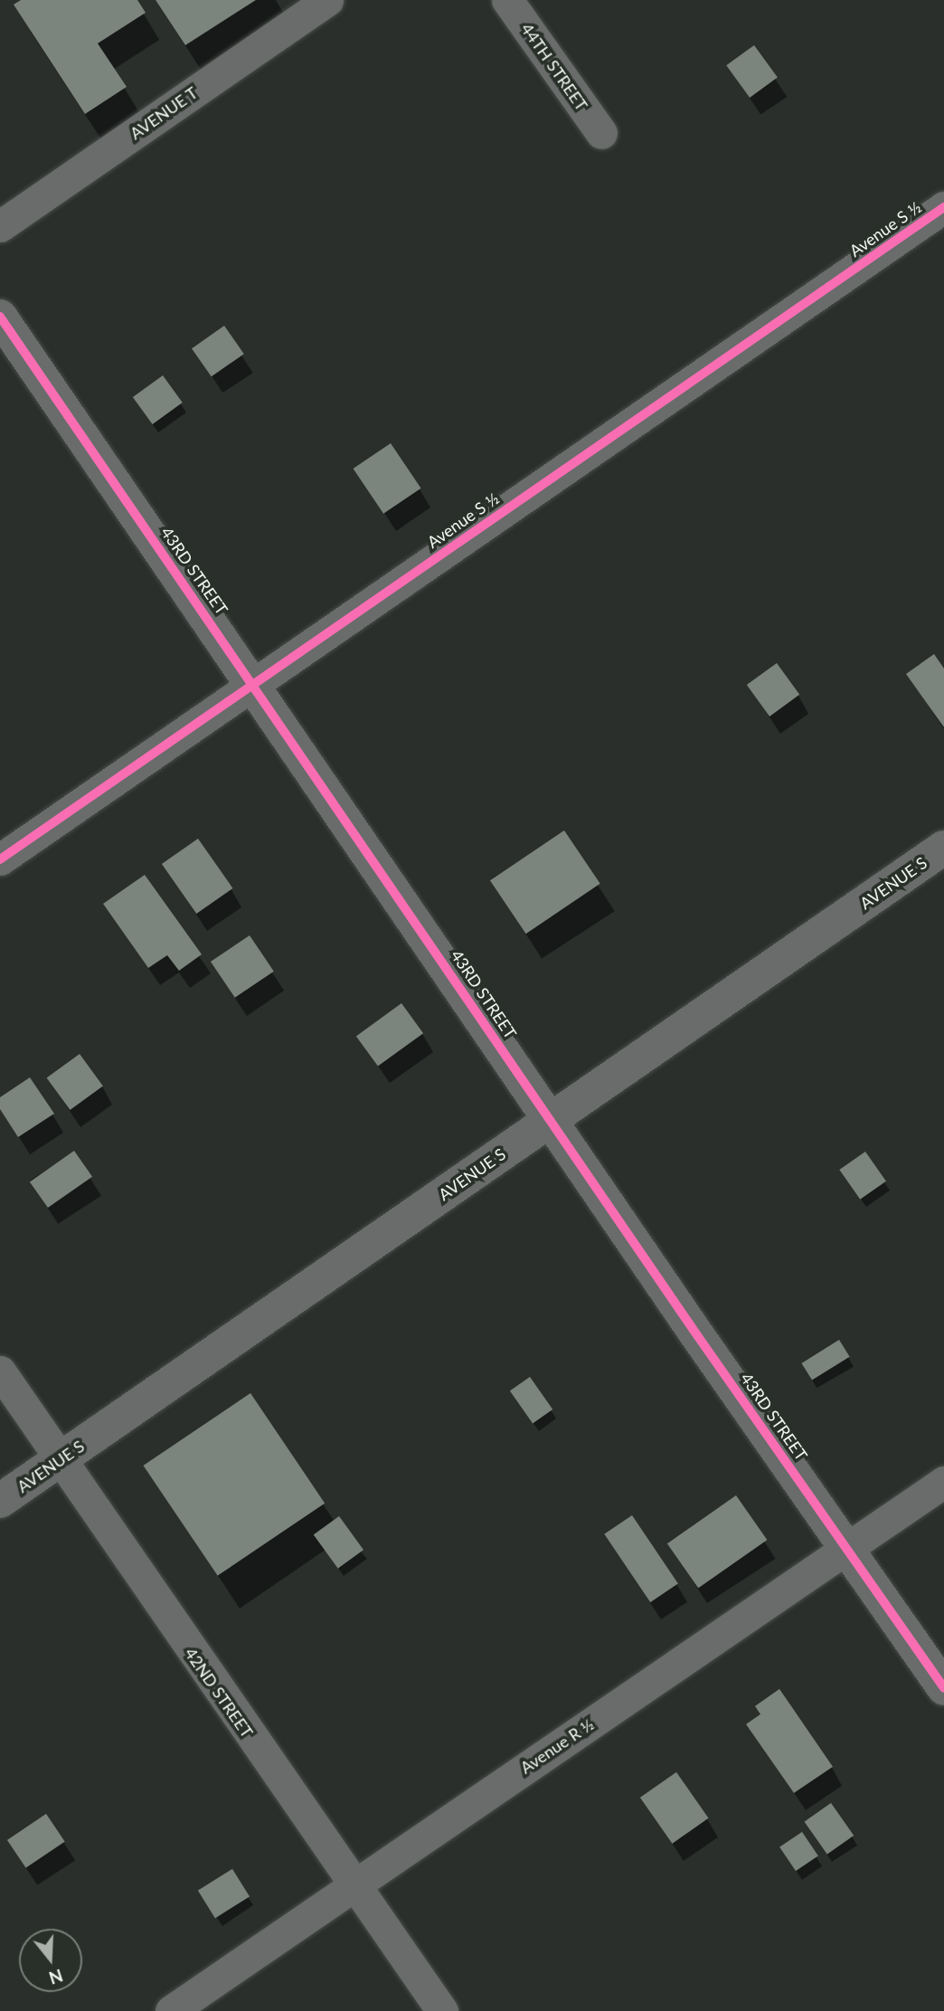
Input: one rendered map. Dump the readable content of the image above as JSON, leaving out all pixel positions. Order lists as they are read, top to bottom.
{
  "streets": {
    "street": [
      "44TH STREET",
      "AVENUE T",
      "Avenue S ½",
      "43RD STREET",
      "AVENUE S",
      "42ND STREET",
      "Avenue R ½"
    ]
  },
  "crossings": [
    ["Avenue S ½", "43RD STREET"],
    ["43RD STREET", "AVENUE S"],
    ["43RD STREET", "Avenue R ½"],
    ["AVENUE S", "42ND STREET"],
    ["42ND STREET", "Avenue R ½"]
  ],
  "north": "bottom"
}
